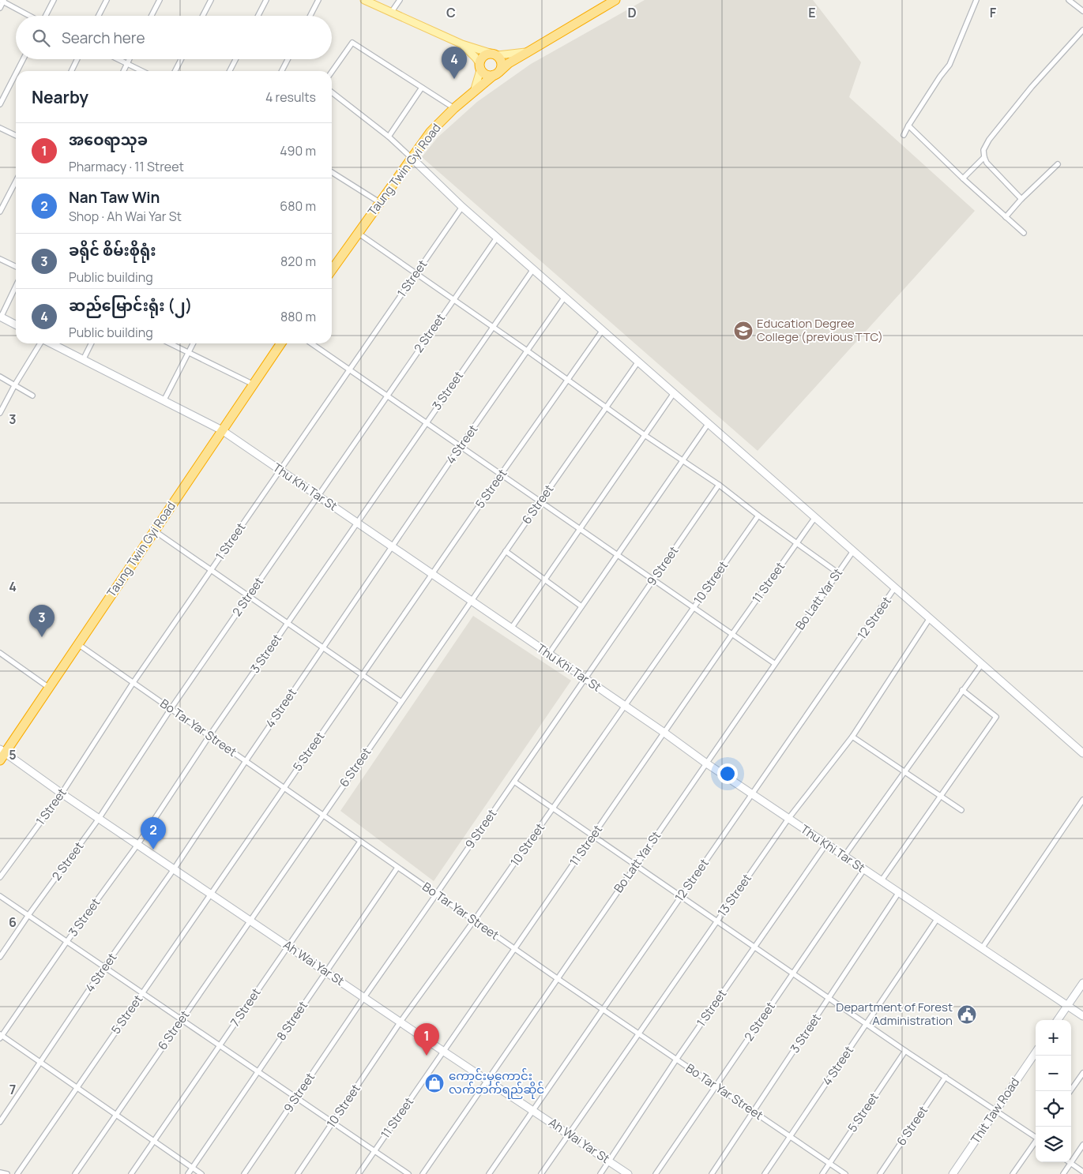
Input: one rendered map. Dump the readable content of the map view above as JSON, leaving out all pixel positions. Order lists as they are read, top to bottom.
{
  "streets": {
    "highway": ["Taung Twin Gyi Road"],
    "street": [
      "1 Street",
      "2 Street",
      "3 Street",
      "4 Street",
      "Thu Khi Tar St",
      "5 Street",
      "6 Street",
      "9 Street",
      "10 Street",
      "11 Street",
      "Bo Latt Yar St",
      "12 Street",
      "Bo Tar Yar Street",
      "13 Street",
      "Ah Wai Yar St",
      "7 Street",
      "8 Street",
      "Thit Taw Road"
    ]
  },
  "crossings": [
    ["Taung Twin Gyi Road", "Thu Khi Tar St"],
    ["Taung Twin Gyi Road", "Bo Tar Yar Street"],
    ["Taung Twin Gyi Road", "Ah Wai Yar St"],
    ["1 Street", "Thu Khi Tar St"],
    ["1 Street", "Bo Tar Yar Street"],
    ["1 Street", "Ah Wai Yar St"],
    ["2 Street", "Thu Khi Tar St"],
    ["2 Street", "Bo Tar Yar Street"],
    ["2 Street", "Ah Wai Yar St"],
    ["3 Street", "Thu Khi Tar St"],
    ["3 Street", "Bo Tar Yar Street"],
    ["3 Street", "Ah Wai Yar St"],
    ["4 Street", "Thu Khi Tar St"],
    ["4 Street", "Bo Tar Yar Street"],
    ["4 Street", "Ah Wai Yar St"],
    ["Thu Khi Tar St", "5 Street"],
    ["Thu Khi Tar St", "6 Street"],
    ["Thu Khi Tar St", "9 Street"],
    ["Thu Khi Tar St", "10 Street"],
    ["Thu Khi Tar St", "11 Street"],
    ["Thu Khi Tar St", "Bo Latt Yar St"],
    ["Thu Khi Tar St", "12 Street"],
    ["Thu Khi Tar St", "13 Street"],
    ["5 Street", "Bo Tar Yar Street"],
    ["5 Street", "Ah Wai Yar St"],
    ["6 Street", "Bo Tar Yar Street"],
    ["6 Street", "Ah Wai Yar St"],
    ["9 Street", "Bo Tar Yar Street"],
    ["9 Street", "Ah Wai Yar St"],
    ["10 Street", "Bo Tar Yar Street"],
    ["10 Street", "Ah Wai Yar St"],
    ["11 Street", "Bo Tar Yar Street"],
    ["11 Street", "Ah Wai Yar St"],
    ["Bo Latt Yar St", "Bo Tar Yar Street"],
    ["Bo Latt Yar St", "Ah Wai Yar St"],
    ["12 Street", "Bo Tar Yar Street"],
    ["12 Street", "Ah Wai Yar St"],
    ["Bo Tar Yar Street", "13 Street"],
    ["Bo Tar Yar Street", "7 Street"],
    ["Bo Tar Yar Street", "8 Street"],
    ["13 Street", "Ah Wai Yar St"],
    ["Ah Wai Yar St", "7 Street"],
    ["Ah Wai Yar St", "8 Street"]
  ],
  "places": {
    "school or university": ["Education Degree College (previous TTC)"],
    "public building": ["Department of Forest Administration"],
    "shop": ["ကောင်းမှကောင်း လက်ဘက်ရည်ဆိုင်"]
  },
  "page": {
    "search": "Search here",
    "pins": [
      "4",
      "3",
      "2",
      "1"
    ],
    "heading": ["Nearby", "4 results"],
    "list": [
      {
        "mark": "1",
        "name": "အဝေရာသုခ",
        "note": "Pharmacy · 11 Street",
        "value": "490 m"
      },
      {
        "mark": "2",
        "name": "Nan Taw Win",
        "note": "Shop · Ah Wai Yar St",
        "value": "680 m"
      },
      {
        "mark": "3",
        "name": "ခရိုင် စိမ်းစိုရုံး",
        "note": "Public building",
        "value": "820 m"
      },
      {
        "mark": "4",
        "name": "ဆည်မြောင်းရုံး (၂)",
        "note": "Public building",
        "value": "880 m"
      }
    ],
    "map_buttons": ["+", "−"]
  },
  "grid": {
    "columns": [
      "C",
      "D",
      "E",
      "F"
    ],
    "rows": [
      "3",
      "4",
      "5",
      "6",
      "7"
    ]
  }
}
